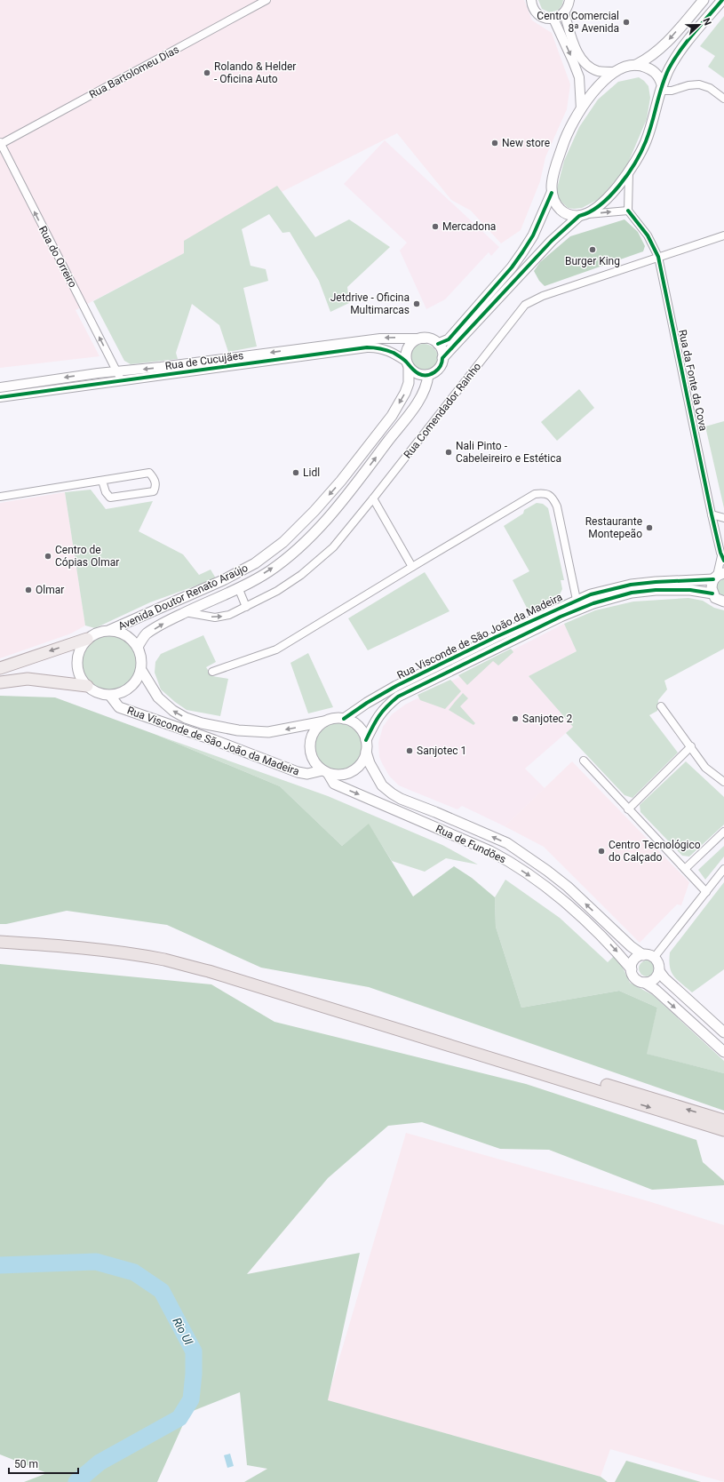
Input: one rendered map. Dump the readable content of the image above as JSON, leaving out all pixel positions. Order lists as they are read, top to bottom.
{
  "streets": {
    "main road": ["Avenida Doutor Renato Araújo", "Rua Visconde de São João da Madeira", "Rua de Fundões"],
    "street": [
      "Rua Bartolomeu Dias",
      "Rua do Orreiro",
      "Rua de Cucujães",
      "Rua da Fonte da Cova",
      "Rua Comendador Rainho"
    ]
  },
  "crossings": [
    ["Rua Bartolomeu Dias", "Rua do Orreiro"],
    ["Rua do Orreiro", "Rua de Cucujães"],
    ["Rua de Cucujães", "Avenida Doutor Renato Araújo"],
    ["Rua da Fonte da Cova", "Rua Comendador Rainho"],
    ["Rua da Fonte da Cova", "Rua Visconde de São João da Madeira"],
    ["Rua Comendador Rainho", "Avenida Doutor Renato Araújo"],
    ["Avenida Doutor Renato Araújo", "Rua Visconde de São João da Madeira"],
    ["Rua Visconde de São João da Madeira", "Rua de Fundões"]
  ],
  "one_way": ["Rua do Orreiro"],
  "water": ["Rio Ul"],
  "places": [
    "Centro Comercial 8ª Avenida",
    "Rolando & Helder - Oficina Auto",
    "New store",
    "Mercadona",
    "Burger King",
    "Jetdrive - Oficina Multimarcas",
    "Nali Pinto - Cabeleireiro e Estética",
    "Lidl",
    "Restaurante Montepeão",
    "Centro de Cópias Olmar",
    "Olmar",
    "Sanjotec 2",
    "Sanjotec 1",
    "Centro Tecnológico do Calçado"
  ],
  "scale_bar": "50 m",
  "north": "right"
}
